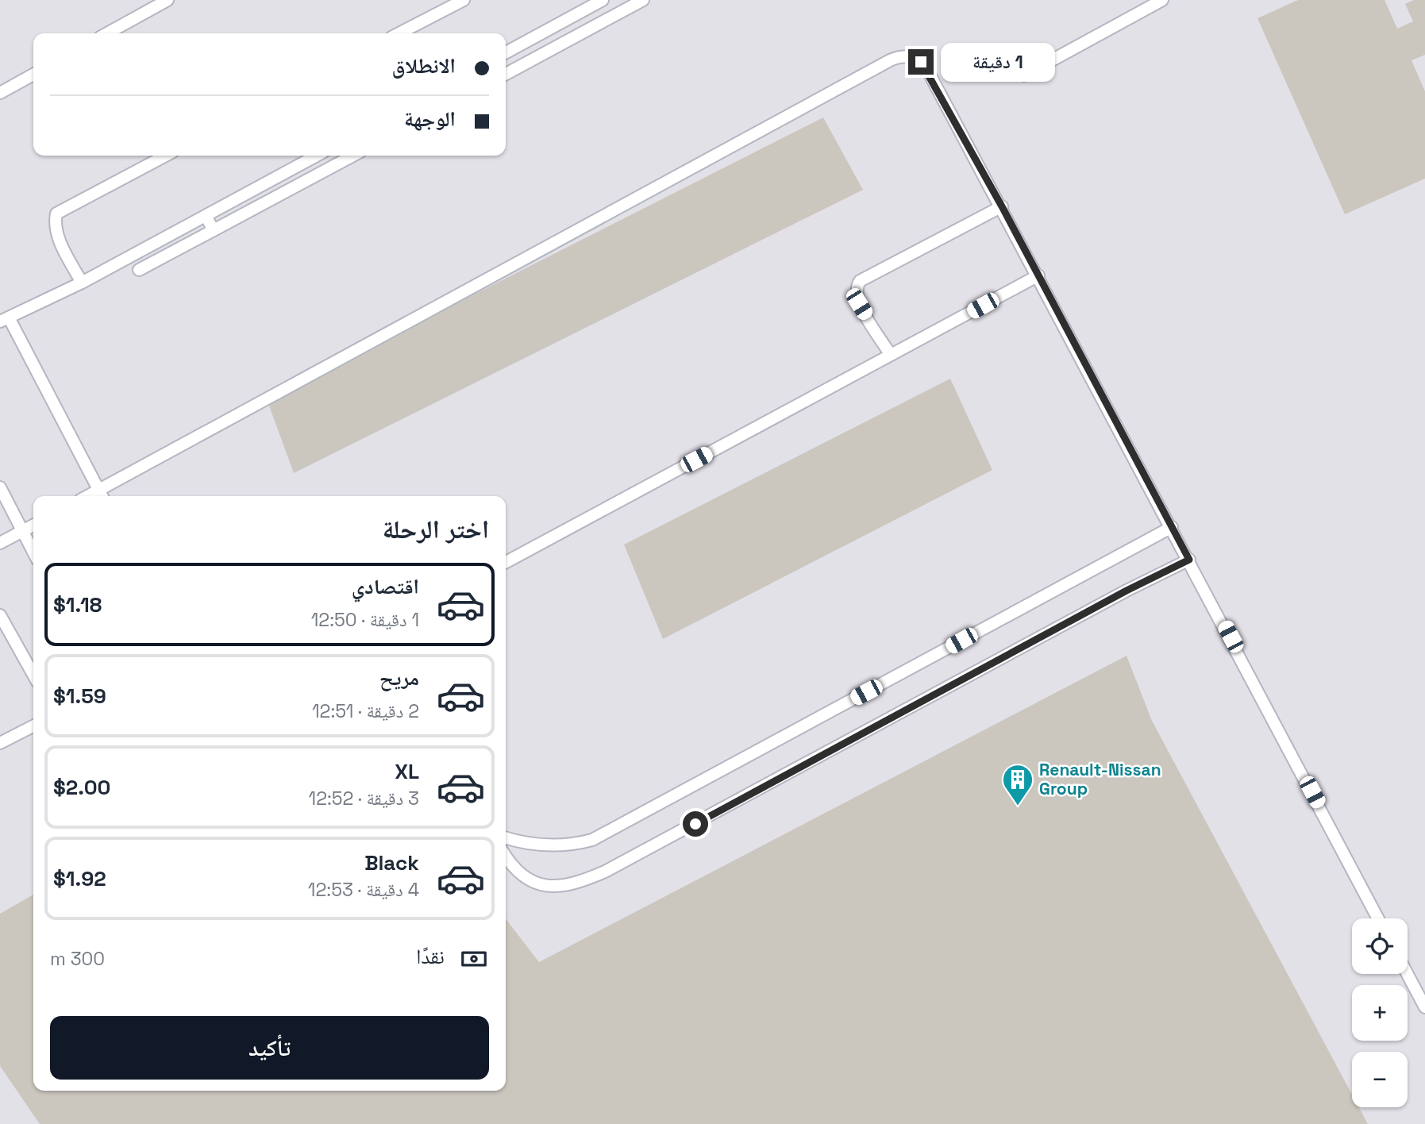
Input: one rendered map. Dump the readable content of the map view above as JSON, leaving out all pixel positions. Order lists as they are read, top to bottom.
{
  "places": {
    "building": ["Renault-Nissan Group"]
  },
  "page": {
    "banner": ["الانطلاق", "الوجهة"],
    "bubble": "1 دقيقة",
    "heading": "اختر الرحلة",
    "list": [
      {
        "name": "اقتصادي",
        "note": "1 دقيقة · 12:50",
        "value": "$1.18"
      },
      {
        "name": "مريح",
        "note": "2 دقيقة · 12:51",
        "value": "$1.59"
      },
      {
        "name": "XL",
        "note": "3 دقيقة · 12:52",
        "value": "$2.00"
      },
      {
        "name": "Black",
        "note": "4 دقيقة · 12:53",
        "value": "$1.92"
      }
    ],
    "map_buttons": ["+", "−"],
    "pay": ["نقدًا", "300 m"],
    "buttons": "تأكيد"
  }
}
